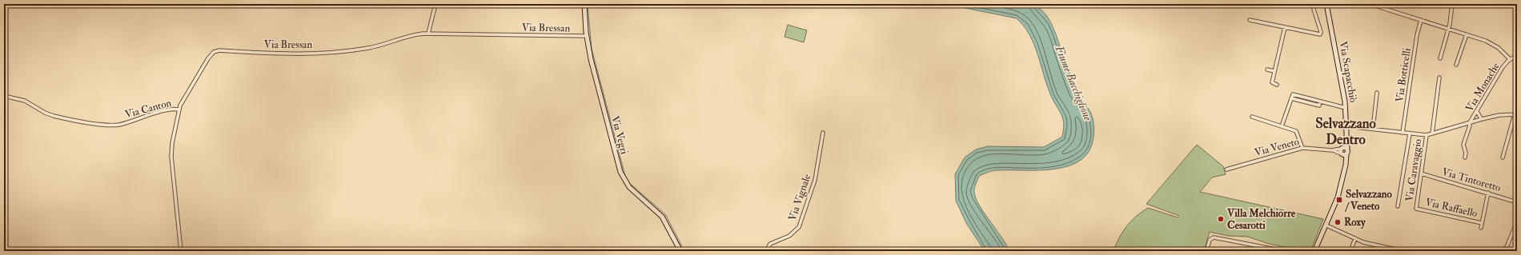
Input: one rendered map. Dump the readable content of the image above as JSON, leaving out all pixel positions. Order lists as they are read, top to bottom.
{
  "streets": {
    "street": [
      "Via Bressan",
      "Via Scapacchiò",
      "Via Botticelli",
      "Via Monache",
      "Via Canton",
      "Via Vegri",
      "Via Veneto",
      "Via Caravaggio",
      "Via Tintoretto",
      "Via Vignale",
      "Via Raffaello"
    ]
  },
  "crossings": [
    ["Via Bressan", "Via Canton"],
    ["Via Bressan", "Via Vegri"],
    ["Via Scapacchiò", "Via Monache"],
    ["Via Scapacchiò", "Via Veneto"],
    ["Via Botticelli", "Via Monache"],
    ["Via Monache", "Via Caravaggio"],
    ["Via Caravaggio", "Via Tintoretto"],
    ["Via Caravaggio", "Via Raffaello"],
    ["Via Tintoretto", "Via Raffaello"]
  ],
  "districts": ["Selvazzano Dentro"],
  "water": ["Fiume Bacchiglione"],
  "places": {
    "transit": ["Selvazzano / Veneto"],
    "other": ["Villa Melchiorre Cesarotti", "Roxy"]
  }
}
